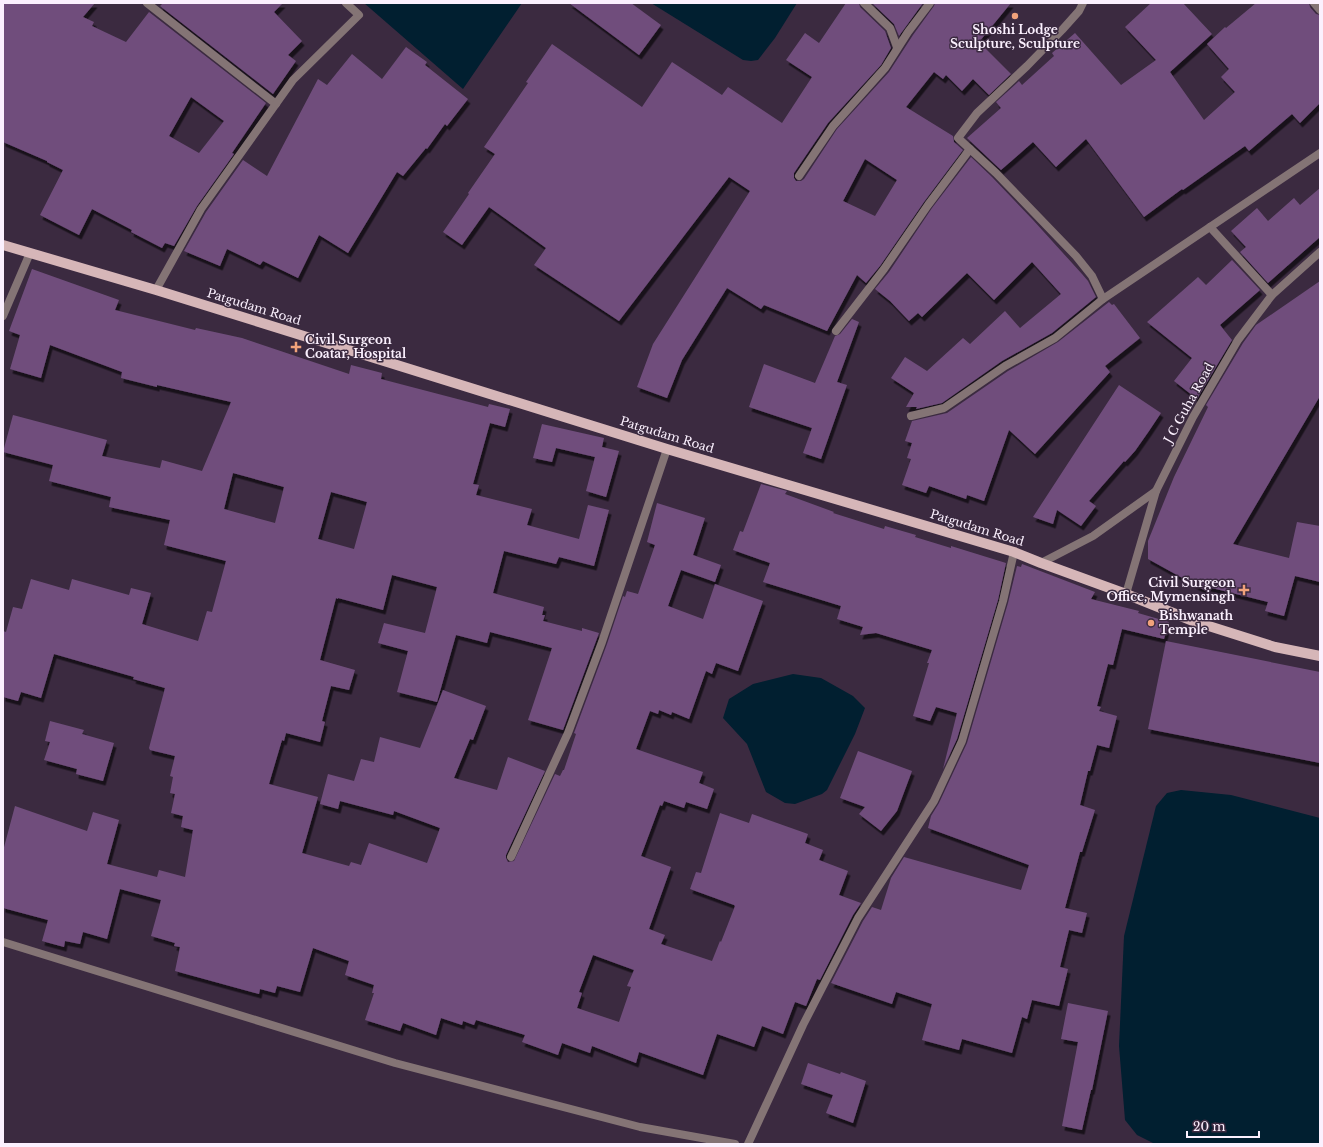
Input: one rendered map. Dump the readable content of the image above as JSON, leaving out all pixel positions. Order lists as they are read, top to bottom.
{
  "streets": {
    "main road": ["Patgudam Road"],
    "street": ["J C Guha Road"]
  },
  "crossings": [
    ["Patgudam Road", "J C Guha Road"]
  ],
  "places": {
    "other": ["Shoshi Lodge Sculpture, Sculpture", "Bishwanath Temple"],
    "health": ["Civil Surgeon Coatar, Hospital", "Civil Surgeon Office, Mymensingh"]
  },
  "scale_bar": "20 m"
}
